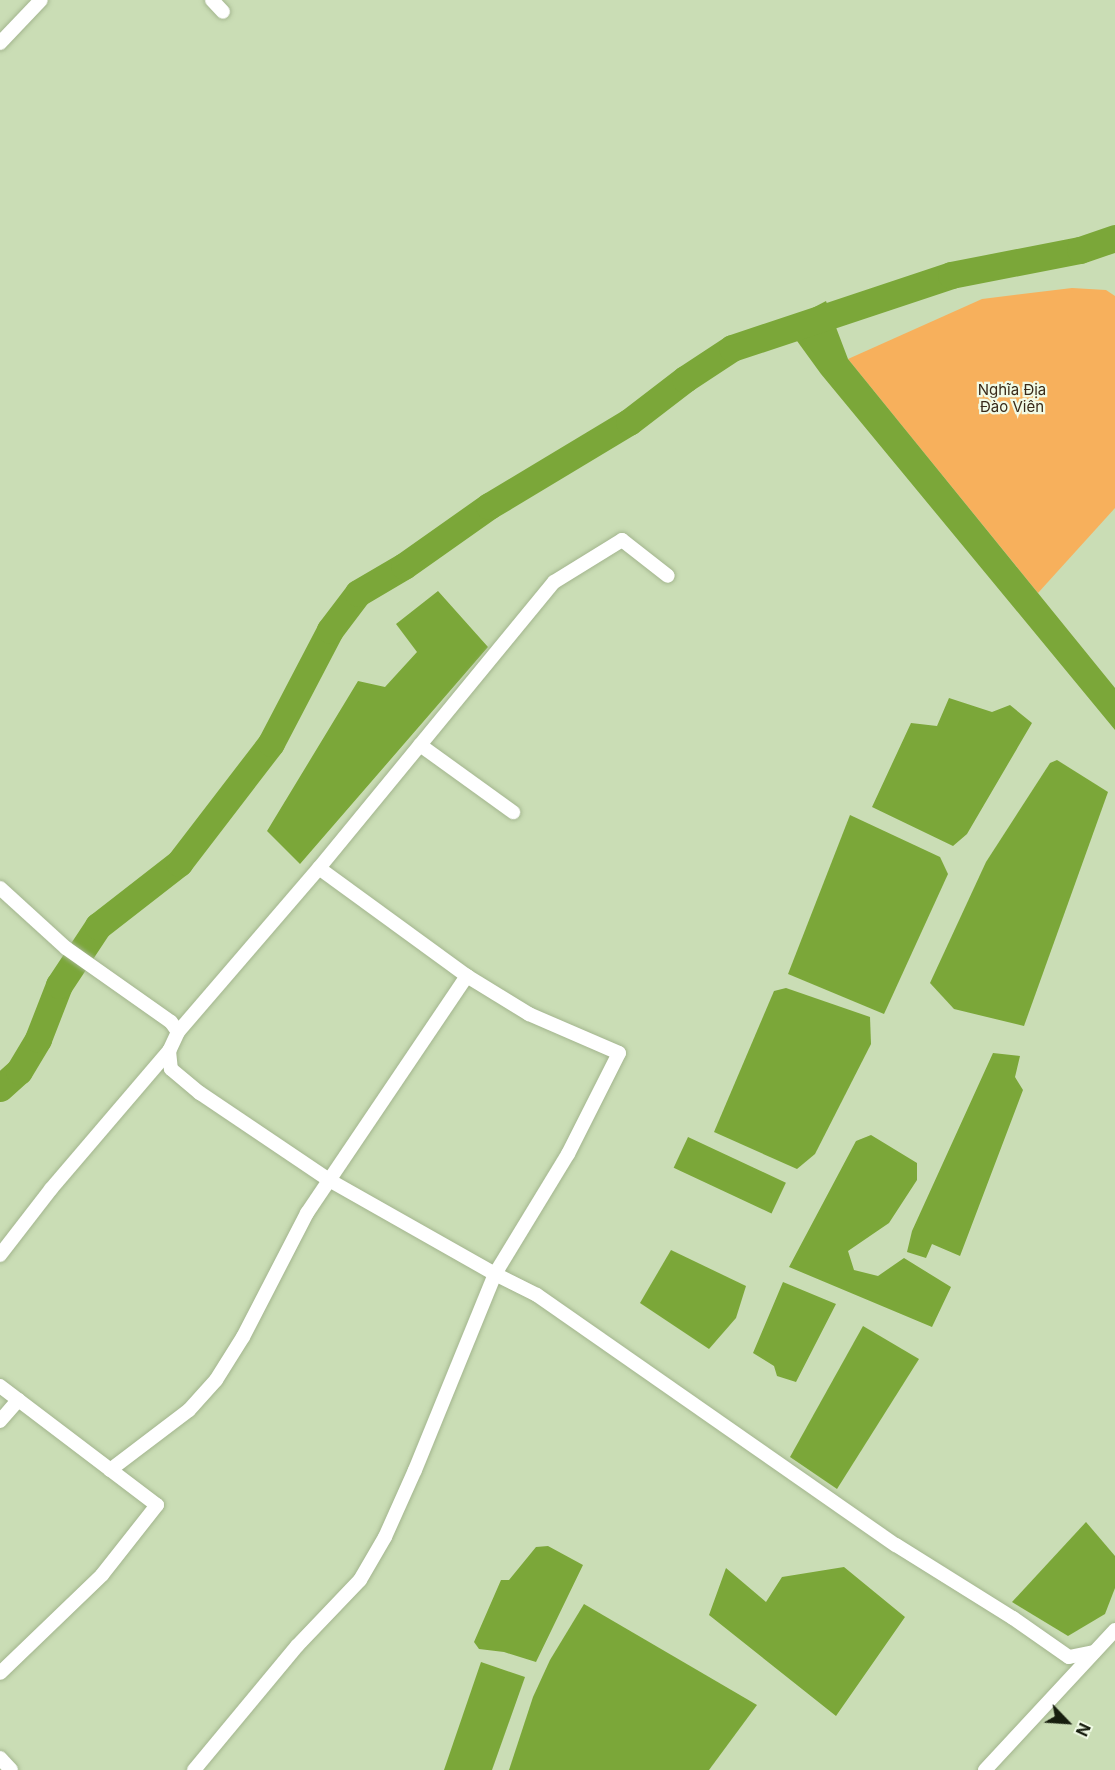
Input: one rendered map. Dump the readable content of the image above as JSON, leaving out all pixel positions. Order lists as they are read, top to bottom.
{
  "parks": ["Nghĩa Địa Đào Viên"],
  "north": "bottom right"
}
